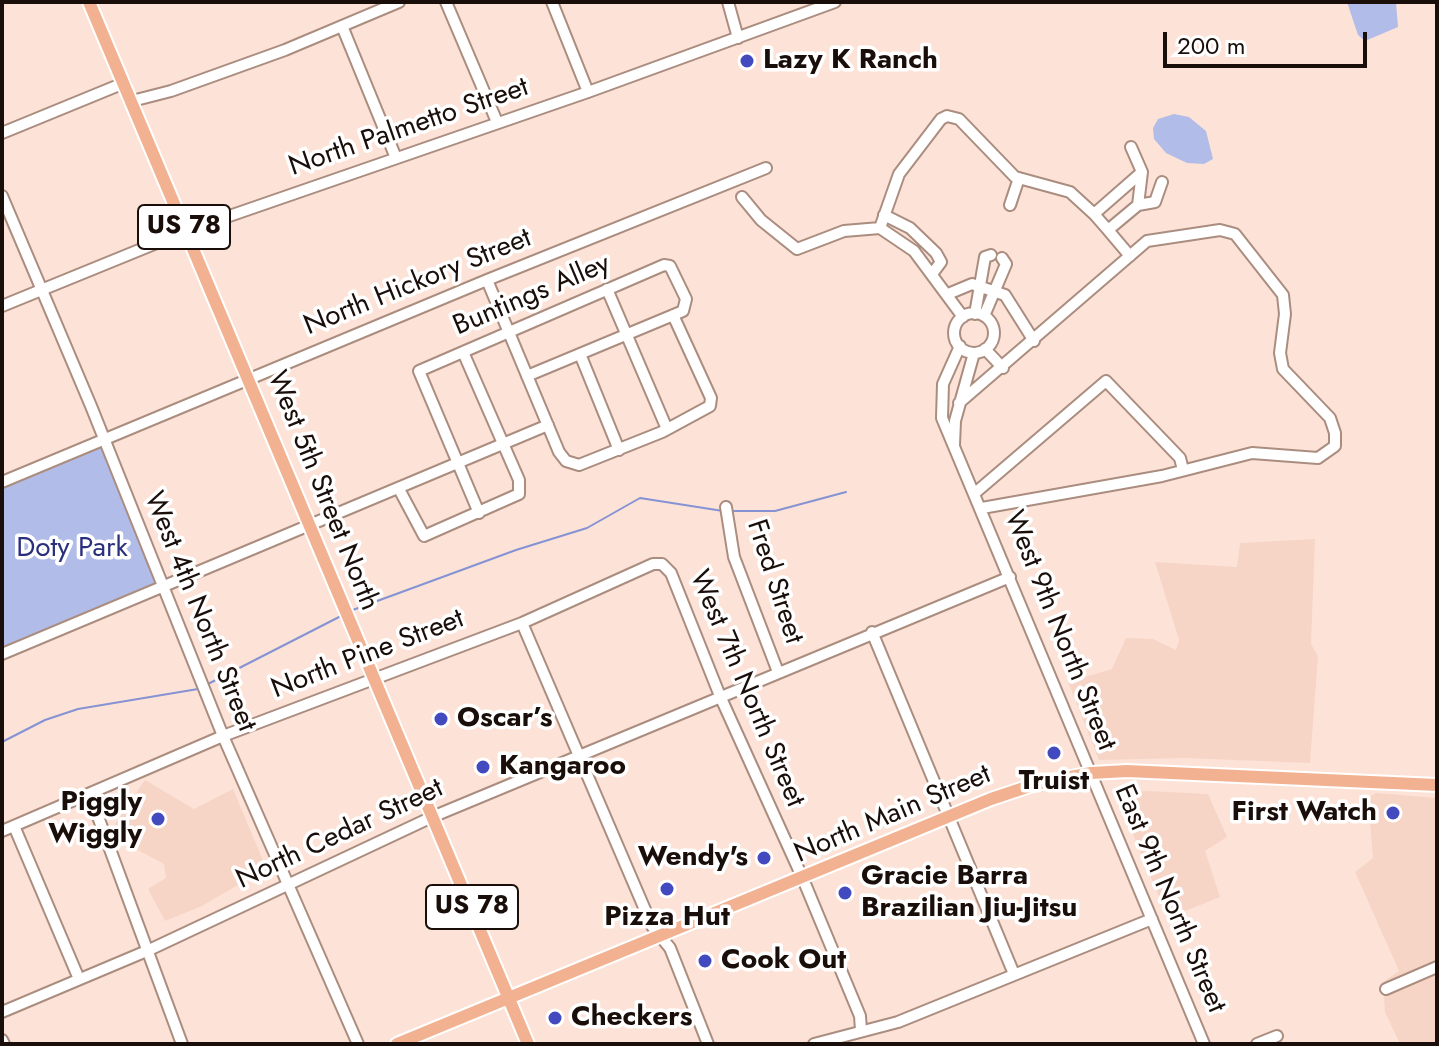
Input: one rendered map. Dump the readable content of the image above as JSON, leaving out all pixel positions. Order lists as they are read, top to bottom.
{
  "streets": {
    "main road": ["US 78", "West 5th Street North", "North Main Street"],
    "street": [
      "North Palmetto Street",
      "North Hickory Street",
      "Buntings Alley",
      "Fred Street",
      "West 4th North Street",
      "West 9th North Street",
      "North Pine Street",
      "West 7th North Street",
      "North Cedar Street",
      "East 9th North Street"
    ]
  },
  "crossings": [
    ["North Palmetto Street", "West 5th Street North"],
    ["North Palmetto Street", "West 4th North Street"],
    ["US 78", "West 5th Street North"],
    ["US 78", "North Main Street"],
    ["North Hickory Street", "West 5th Street North"],
    ["North Hickory Street", "West 4th North Street"],
    ["West 5th Street North", "North Pine Street"],
    ["West 5th Street North", "North Main Street"],
    ["West 5th Street North", "North Cedar Street"],
    ["Fred Street", "North Cedar Street"],
    ["West 4th North Street", "North Pine Street"],
    ["West 4th North Street", "North Cedar Street"],
    ["West 9th North Street", "North Main Street"],
    ["West 9th North Street", "North Cedar Street"],
    ["West 9th North Street", "East 9th North Street"],
    ["North Pine Street", "West 7th North Street"],
    ["West 7th North Street", "North Main Street"],
    ["West 7th North Street", "North Cedar Street"],
    ["North Main Street", "East 9th North Street"]
  ],
  "parks": ["Doty Park"],
  "places": [
    "Lazy K Ranch",
    "Oscar’s",
    "Truist",
    "Kangaroo",
    "First Watch",
    "Piggly Wiggly",
    "Wendy's",
    "Pizza Hut",
    "Gracie Barra Brazilian Jiu-Jitsu",
    "Cook Out",
    "Checkers"
  ],
  "scale_bar": "200 m"
}
